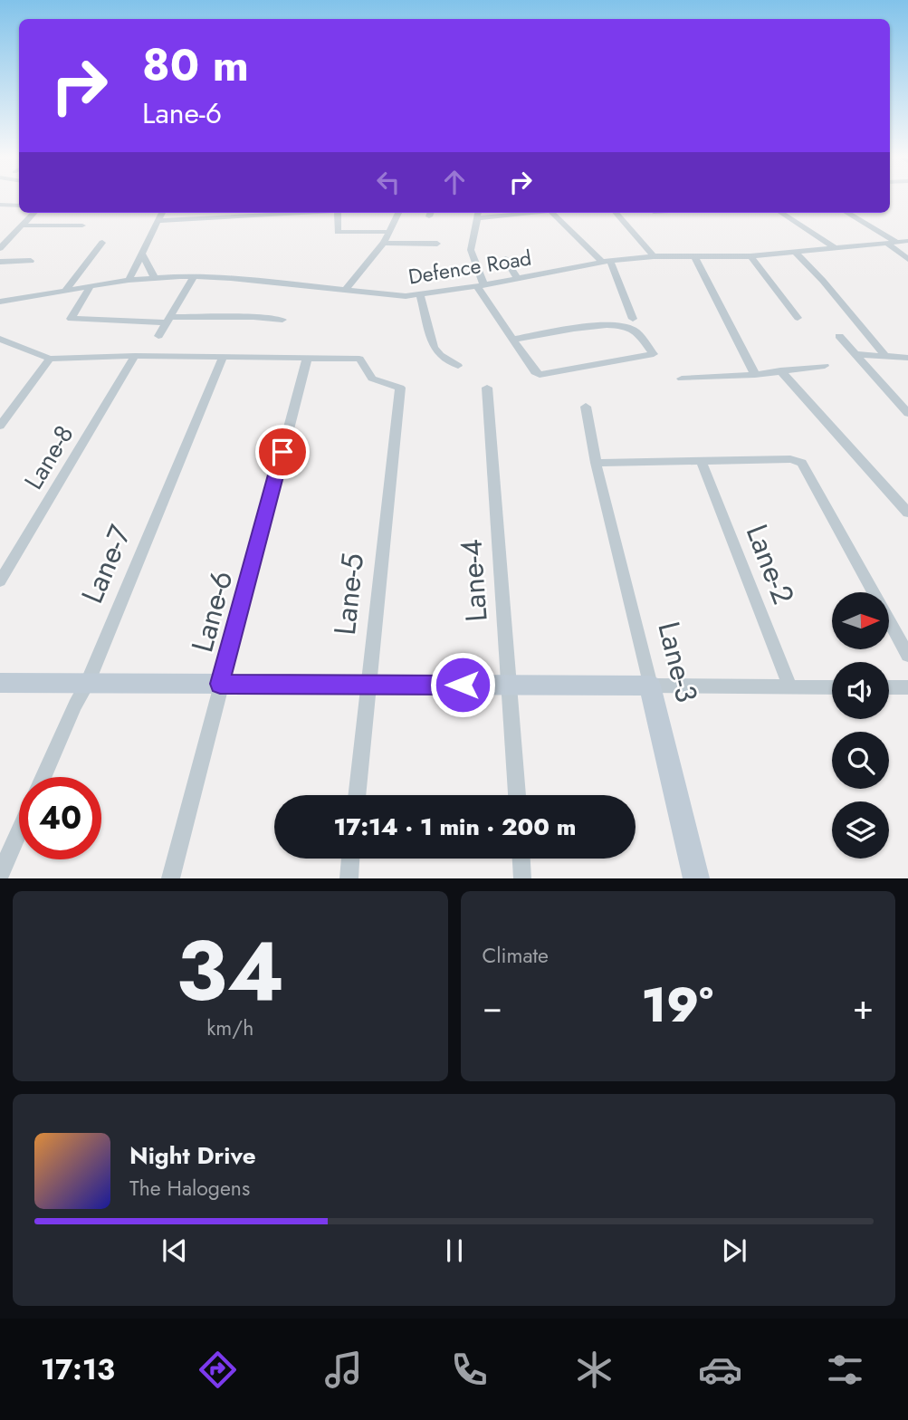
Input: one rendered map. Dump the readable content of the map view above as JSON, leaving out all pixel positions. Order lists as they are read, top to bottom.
{
  "streets": {
    "street": [
      "Defence Road",
      "Lane-8",
      "Lane-7",
      "Lane-2",
      "Lane-4",
      "Lane-5",
      "Lane-6",
      "Lane-3"
    ]
  },
  "crossings": [
    ["Lane-5", "Lane-6"]
  ],
  "north": "right",
  "page": {
    "turn": ["80 m", "Lane-6"],
    "limit": "40",
    "trip": "17:14 · 1 min · 200 m",
    "tile": [
      ["34", "km/h"],
      "Climate"
    ],
    "heat": ["−", "19°", "+"],
    "song": ["Night Drive", "The Halogens"],
    "tabs": "17:13"
  }
}
